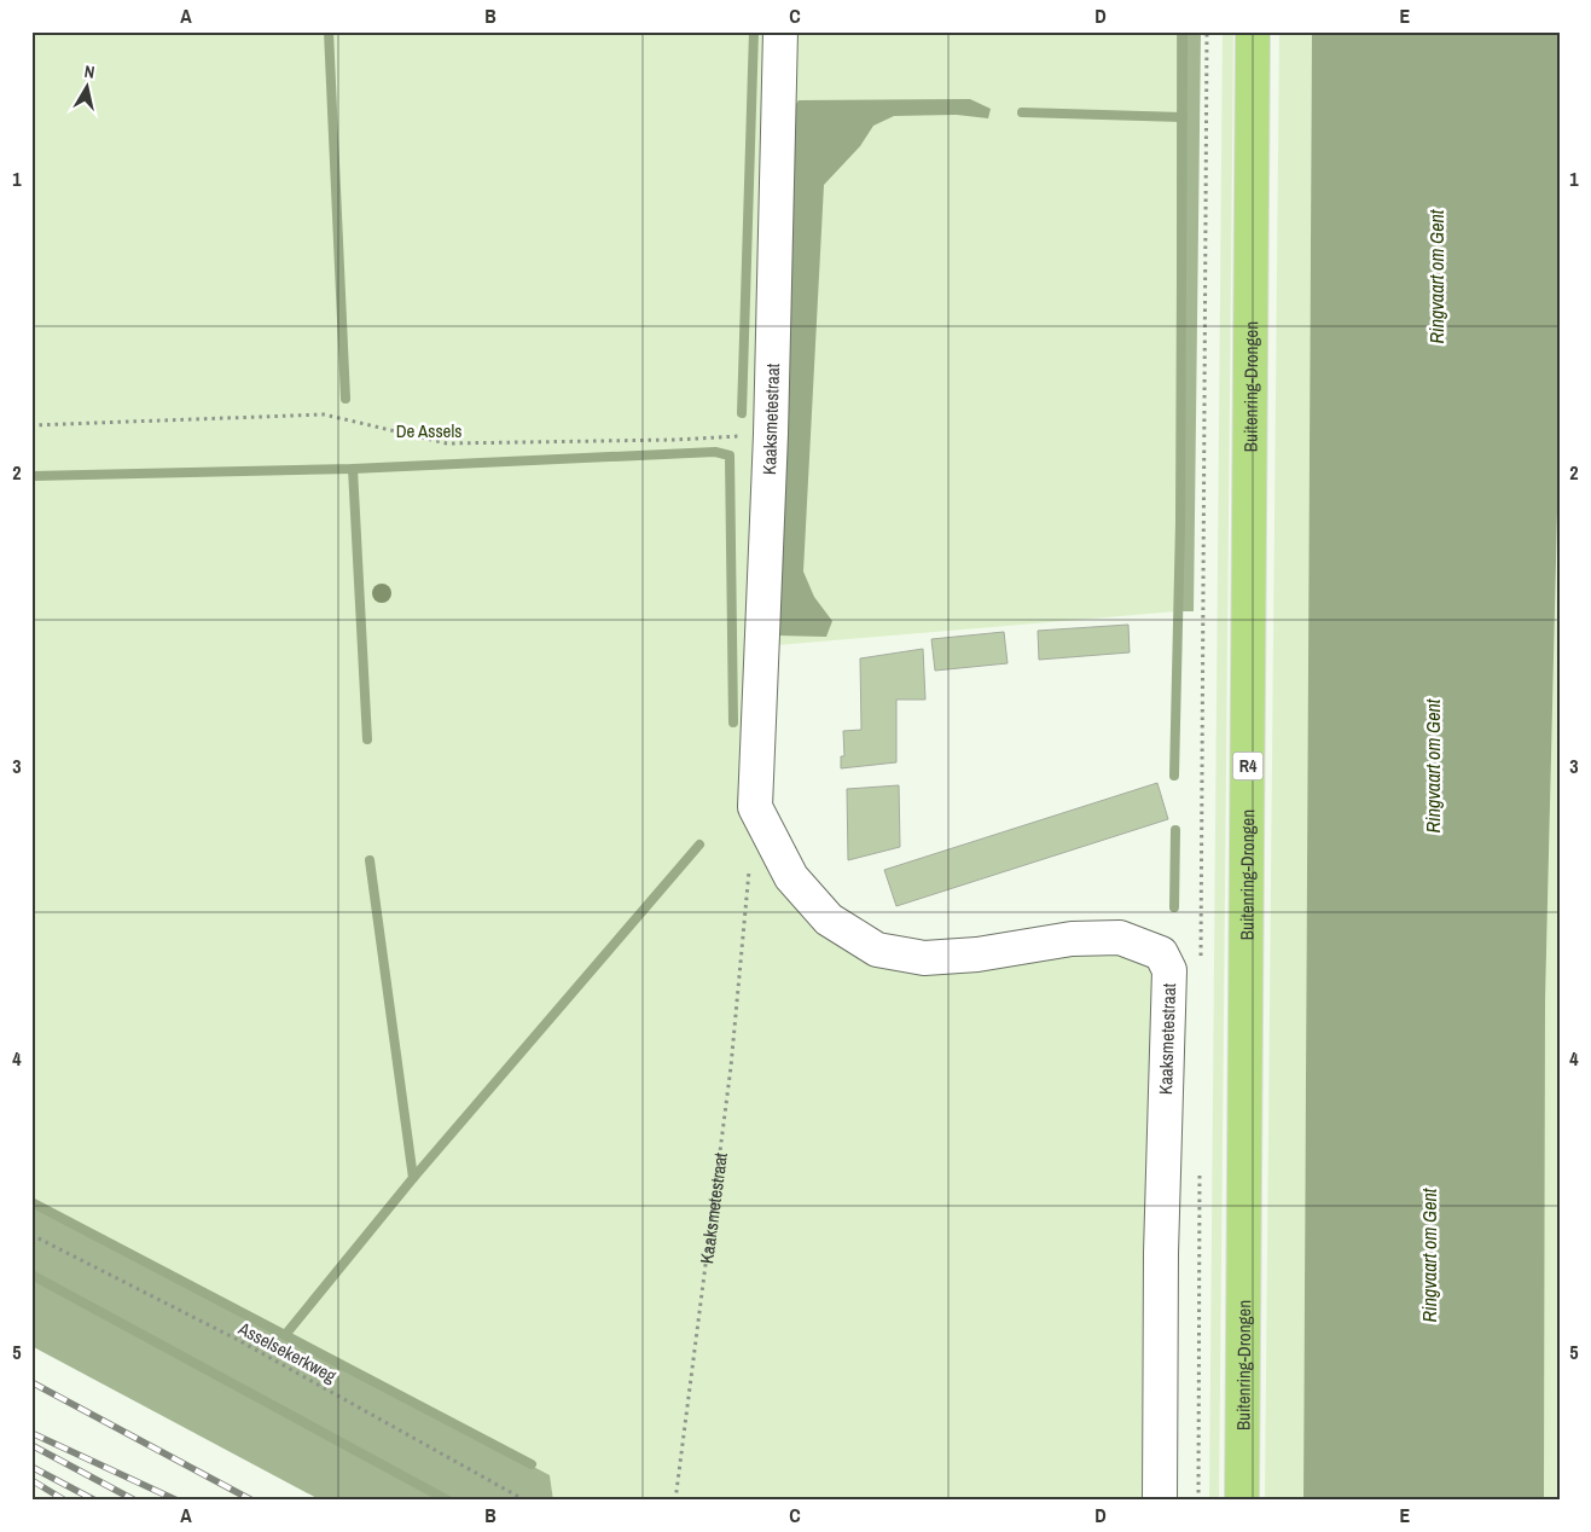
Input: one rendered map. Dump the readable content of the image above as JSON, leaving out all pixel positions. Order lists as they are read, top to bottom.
{
  "streets": {
    "highway": ["Buitenring-Drongen", "R4"],
    "street": ["Kaaksmetestraat"],
    "path": ["Asselsekerkweg"]
  },
  "water": ["Ringvaart om Gent"],
  "parks": ["De Assels"],
  "north": "top",
  "grid": {
    "columns": [
      "A",
      "B",
      "C",
      "D",
      "E"
    ],
    "rows": [
      "1",
      "2",
      "3",
      "4",
      "5"
    ]
  }
}
